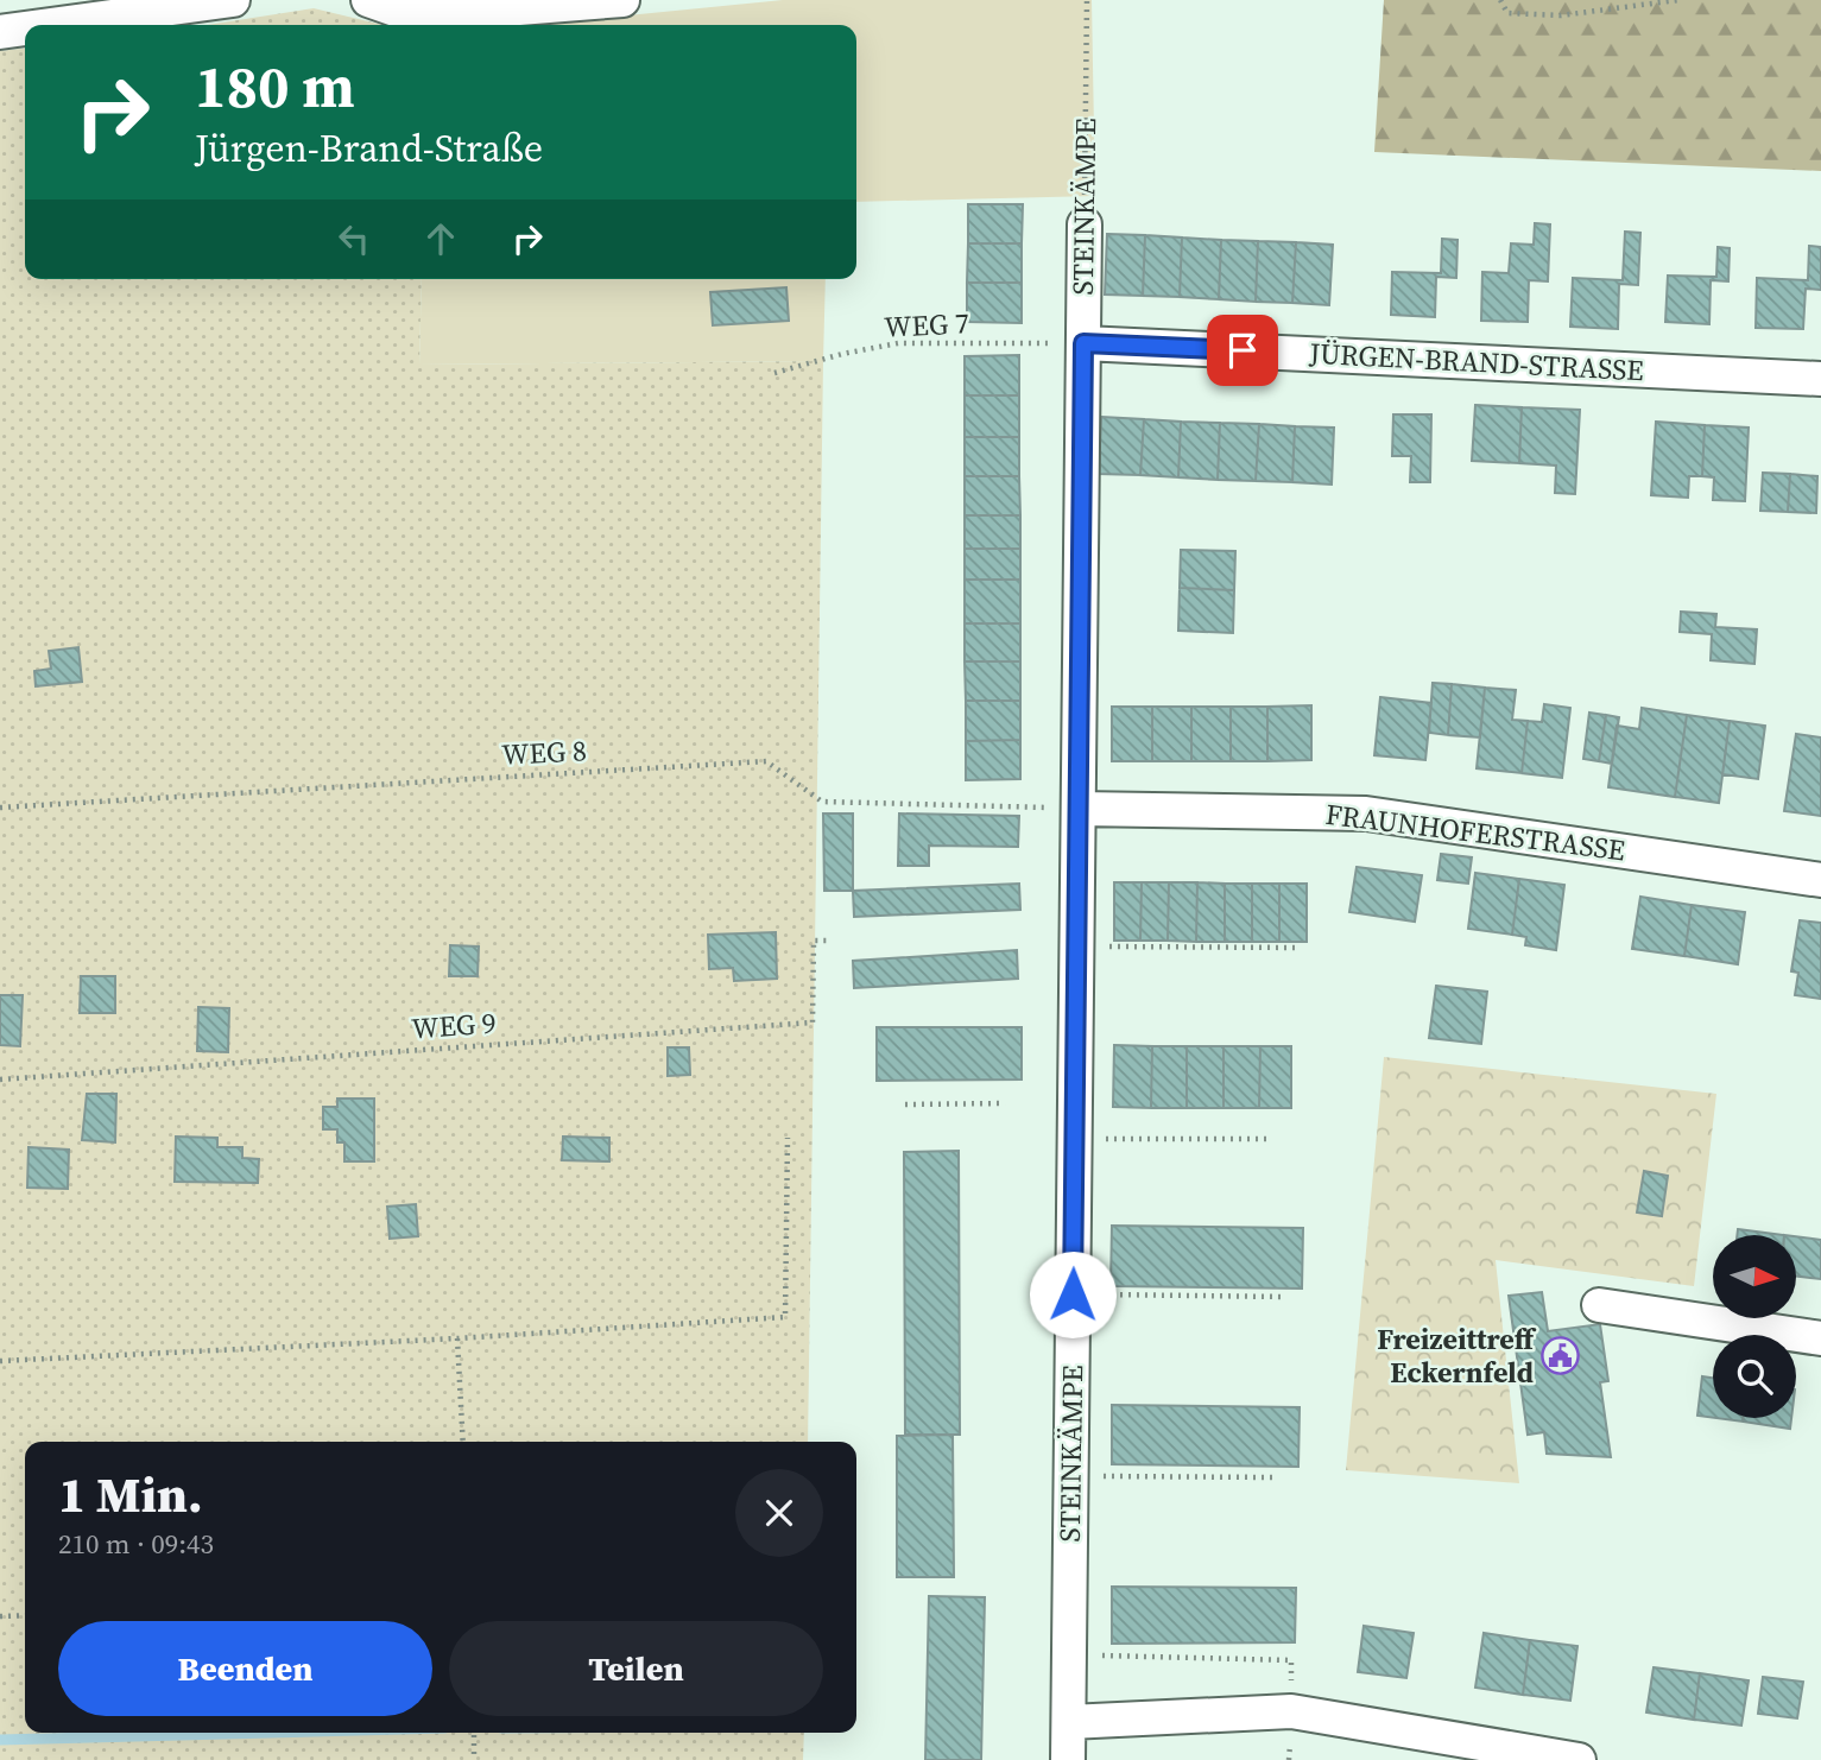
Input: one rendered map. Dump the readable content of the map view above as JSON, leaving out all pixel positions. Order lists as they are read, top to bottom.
{
  "streets": {
    "street": ["STEINKÄMPE", "JÜRGEN-BRAND-STRASSE", "FRAUNHOFERSTRASSE"],
    "path": ["WEG 7", "WEG 8", "WEG 9"]
  },
  "crossings": [
    ["STEINKÄMPE", "WEG 7"],
    ["STEINKÄMPE", "JÜRGEN-BRAND-STRASSE"],
    ["STEINKÄMPE", "WEG 8"],
    ["STEINKÄMPE", "FRAUNHOFERSTRASSE"],
    ["WEG 7", "JÜRGEN-BRAND-STRASSE"],
    ["WEG 8", "FRAUNHOFERSTRASSE"]
  ],
  "places": {
    "public building": ["Freizeittreff Eckernfeld"]
  },
  "north": "right",
  "page": {
    "turn": ["180 m", "Jürgen-Brand-Straße"],
    "heading": ["1 Min.", "210 m · 09:43"],
    "buttons": ["Beenden", "Teilen"]
  }
}
